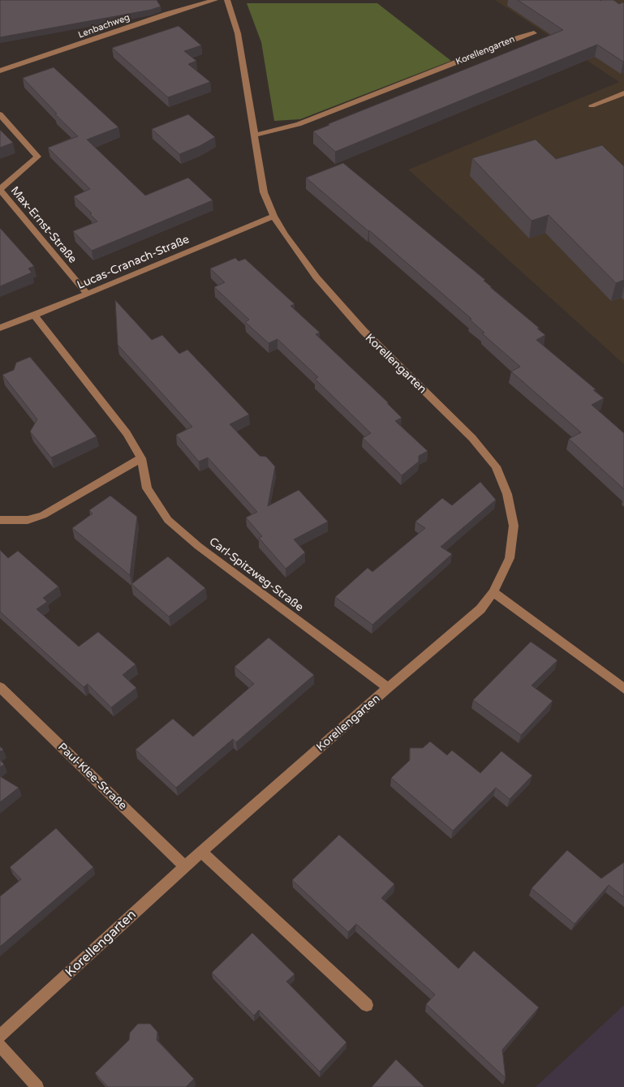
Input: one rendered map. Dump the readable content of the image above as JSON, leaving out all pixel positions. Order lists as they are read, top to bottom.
{
  "streets": {
    "street": [
      "Lenbachweg",
      "Korellengarten",
      "Max-Ernst-Straße",
      "Lucas-Cranach-Straße",
      "Carl-Spitzweg-Straße",
      "Paul-Klee-Straße"
    ]
  },
  "crossings": [
    ["Korellengarten", "Lucas-Cranach-Straße"],
    ["Korellengarten", "Carl-Spitzweg-Straße"],
    ["Korellengarten", "Paul-Klee-Straße"],
    ["Max-Ernst-Straße", "Lucas-Cranach-Straße"],
    ["Lucas-Cranach-Straße", "Carl-Spitzweg-Straße"]
  ]
}
